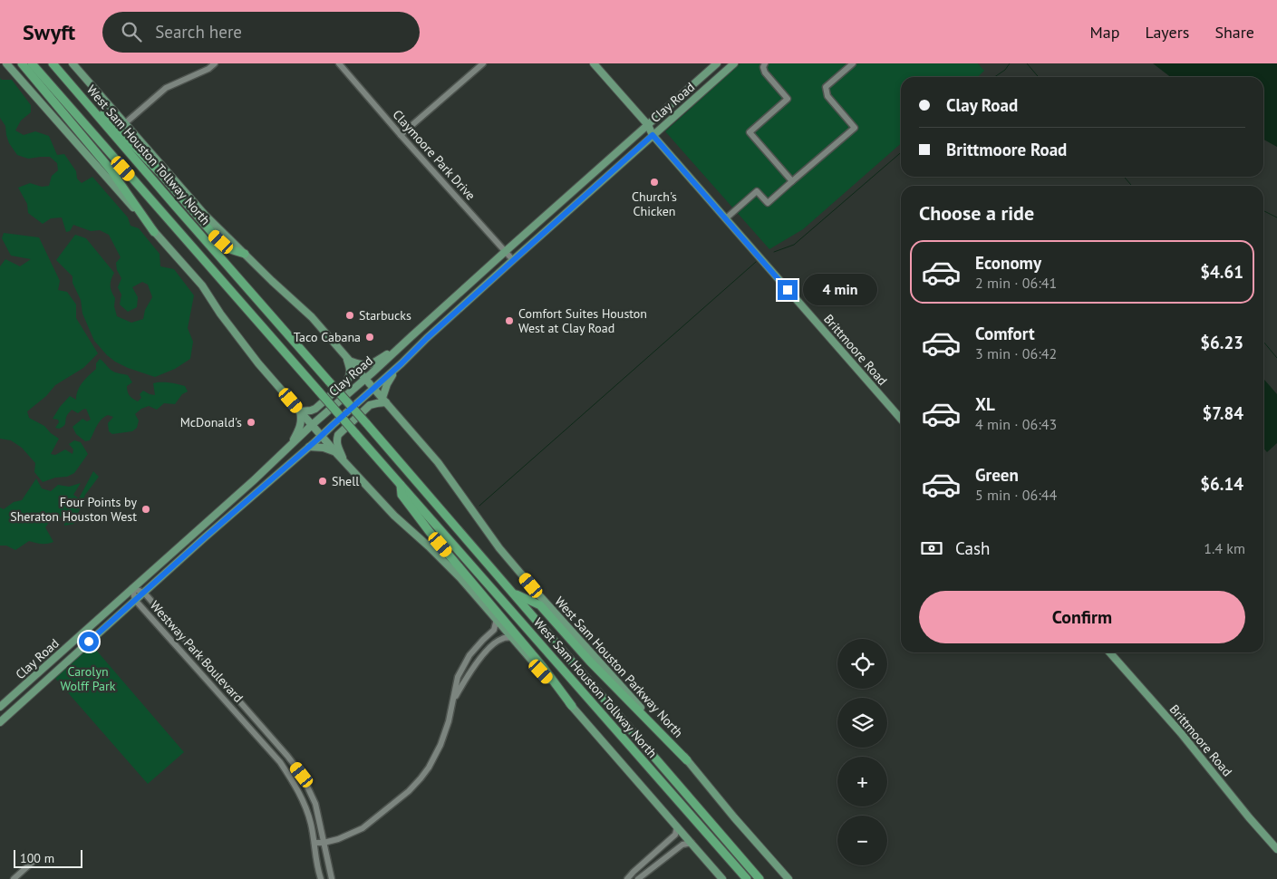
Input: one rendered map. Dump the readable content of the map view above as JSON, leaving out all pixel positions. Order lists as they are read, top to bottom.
{
  "streets": {
    "highway": ["West Sam Houston Tollway North"],
    "main road": ["Clay Road", "Brittmoore Road", "West Sam Houston Parkway North"],
    "street": ["Claymoore Park Drive", "Westway Park Boulevard"]
  },
  "crossings": [
    ["Clay Road", "Claymoore Park Drive"],
    ["Clay Road", "Brittmoore Road"],
    ["Clay Road", "Westway Park Boulevard"],
    ["Clay Road", "West Sam Houston Parkway North"]
  ],
  "parks": ["Carolyn Wolff Park"],
  "places": [
    "Church's Chicken",
    "Starbucks",
    "Comfort Suites Houston West at Clay Road",
    "Taco Cabana",
    "McDonald's",
    "Shell",
    "Four Points by Sheraton Houston West"
  ],
  "scale_bar": "100 m",
  "page": {
    "header": "Swyft",
    "search": "Search here",
    "nav": ["Map", "Layers", "Share"],
    "banner": ["Clay Road", "Brittmoore Road"],
    "heading": "Choose a ride",
    "list": [
      {
        "name": "Economy",
        "note": "2 min · 06:41",
        "value": "$4.61"
      },
      {
        "name": "Comfort",
        "note": "3 min · 06:42",
        "value": "$6.23"
      },
      {
        "name": "XL",
        "note": "4 min · 06:43",
        "value": "$7.84"
      },
      {
        "name": "Green",
        "note": "5 min · 06:44",
        "value": "$6.14"
      }
    ],
    "bubble": "4 min",
    "pay": ["Cash", "1.4 km"],
    "buttons": "Confirm",
    "map_buttons": ["+", "−"],
    "scale": "100 m"
  }
}
